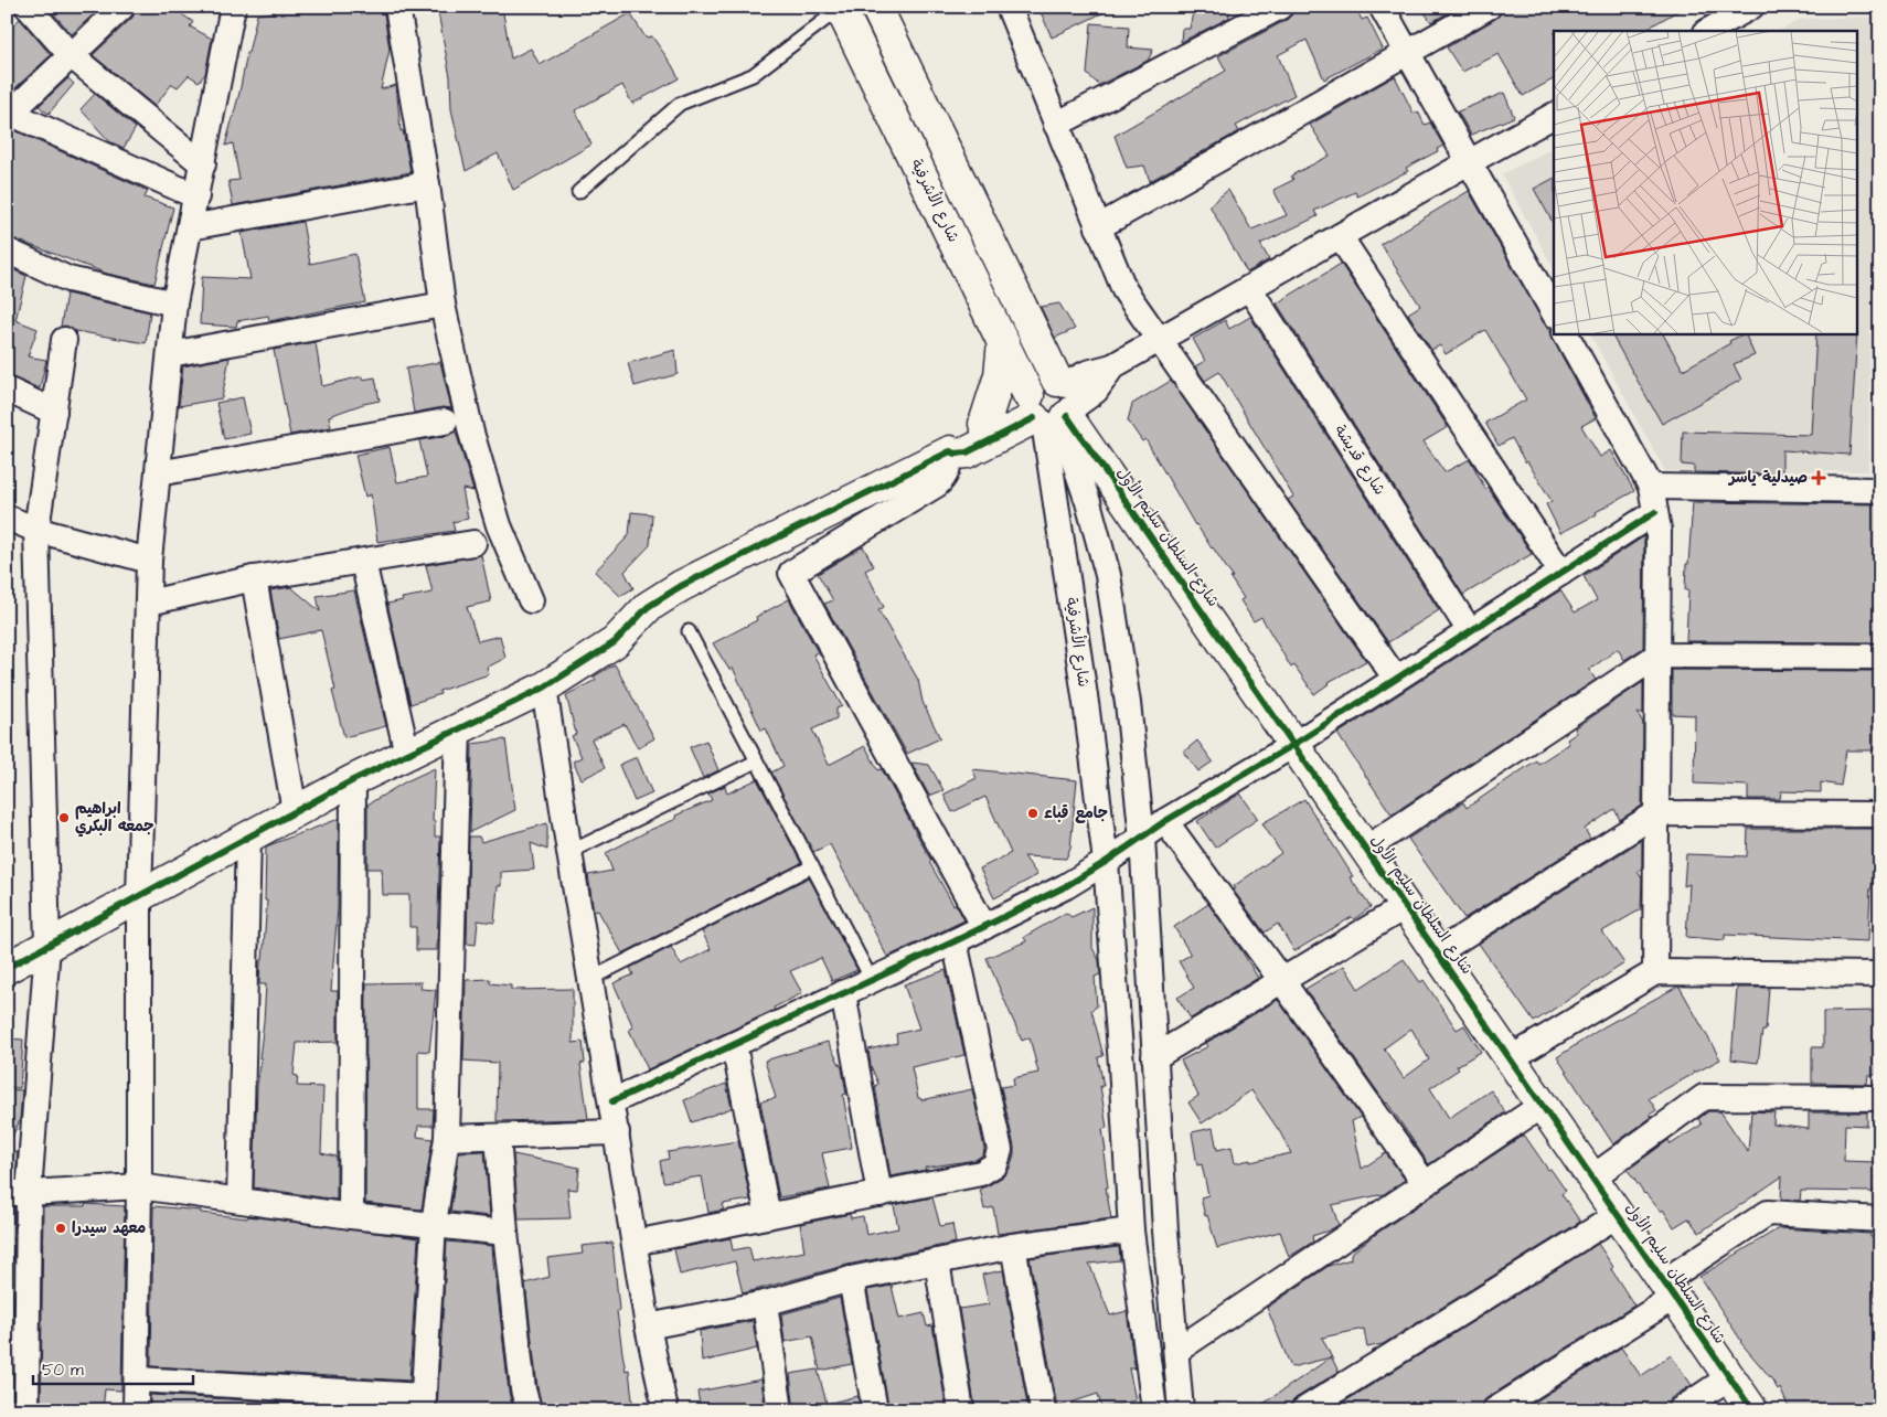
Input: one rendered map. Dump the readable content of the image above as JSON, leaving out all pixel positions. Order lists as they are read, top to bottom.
{
  "streets": {
    "street": ["شارع الأشرفية", "شارع قديشة", "شارع السلطان سليم الأول"]
  },
  "crossings": [
    ["شارع الأشرفية", "شارع السلطان سليم الأول"]
  ],
  "places": {
    "health": ["صيدلية ياسر"],
    "other": ["جامع قباء", "ابراهيم جمعه البكري", "معهد سيدرا"]
  },
  "scale_bar": "50 m"
}
